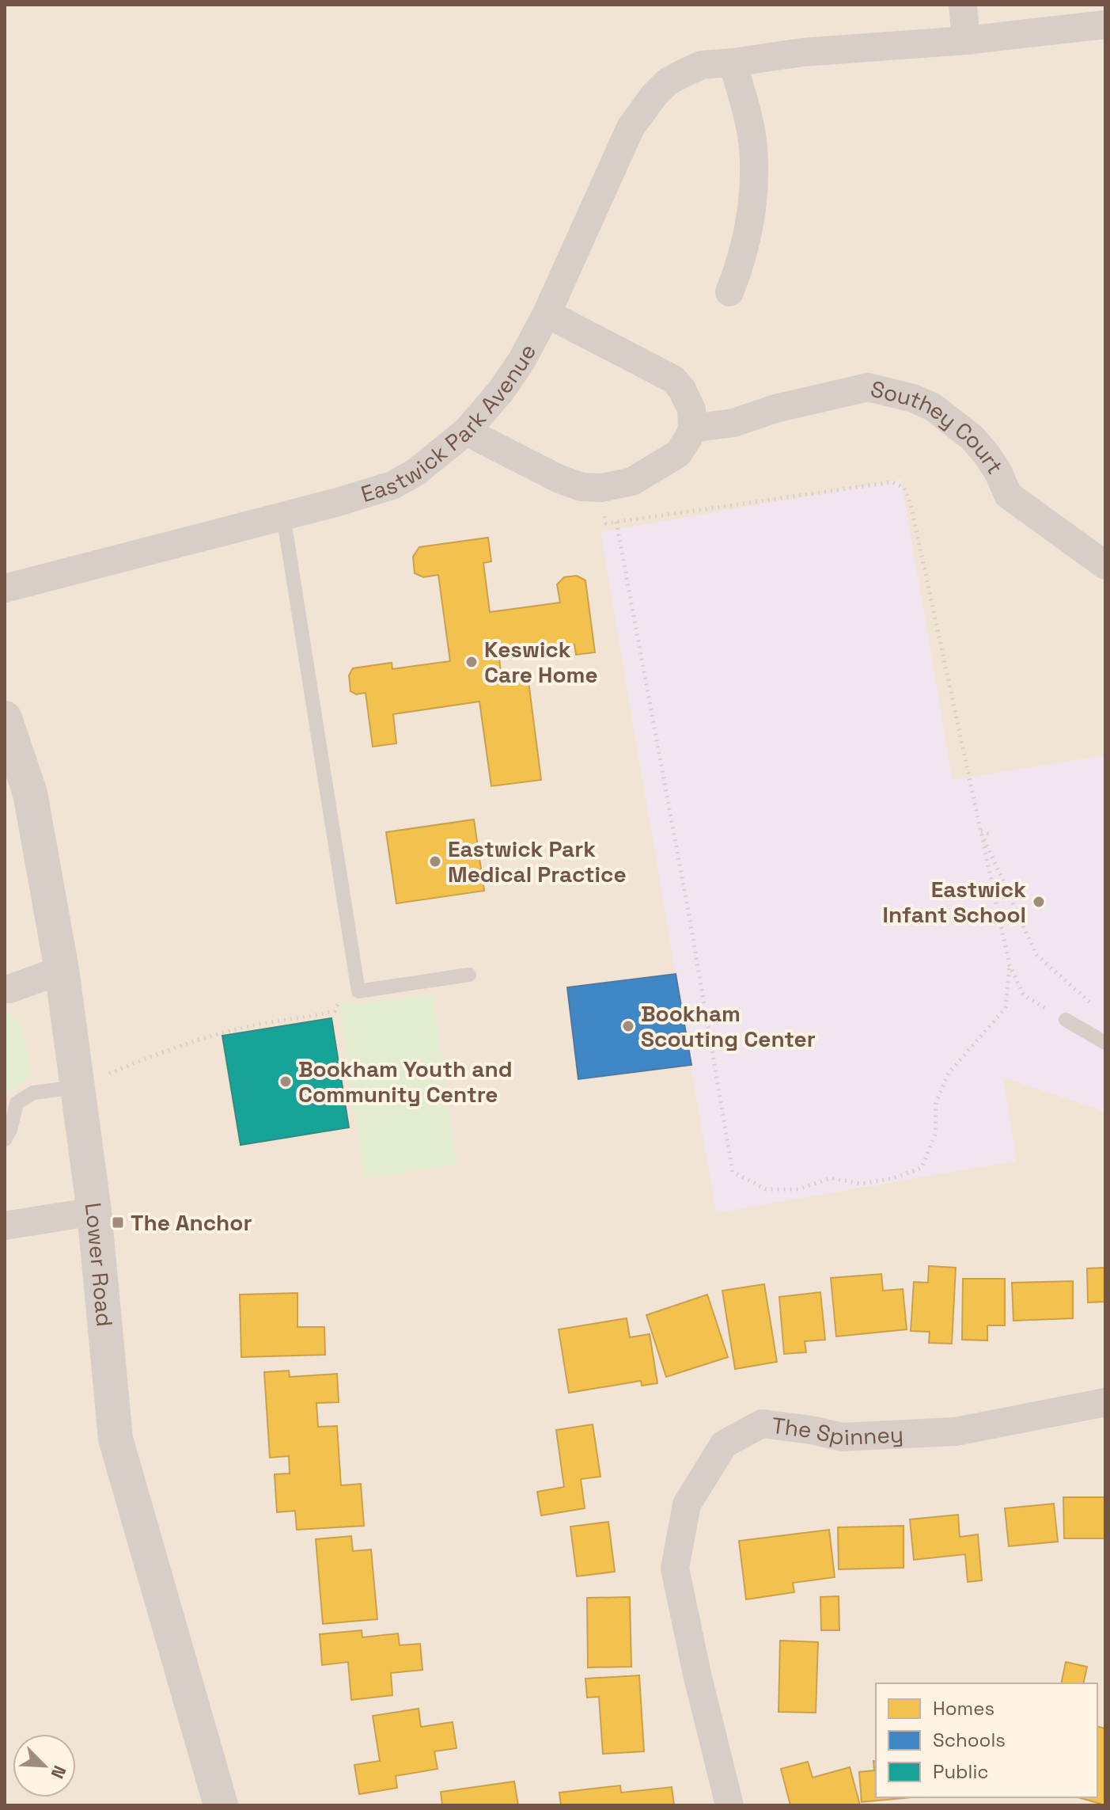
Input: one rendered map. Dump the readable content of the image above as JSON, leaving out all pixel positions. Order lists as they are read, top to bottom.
{
  "streets": {
    "street": [
      "Eastwick Park Avenue",
      "Southey Court",
      "Lower Road",
      "The Spinney"
    ]
  },
  "places": {
    "other": [
      "Keswick Care Home",
      "Eastwick Park Medical Practice",
      "Eastwick Infant School",
      "Bookham Scouting Center",
      "Bookham Youth and Community Centre"
    ],
    "transit": ["The Anchor"]
  },
  "legend": ["Homes", "Schools", "Public"],
  "north": "bottom right"
}
